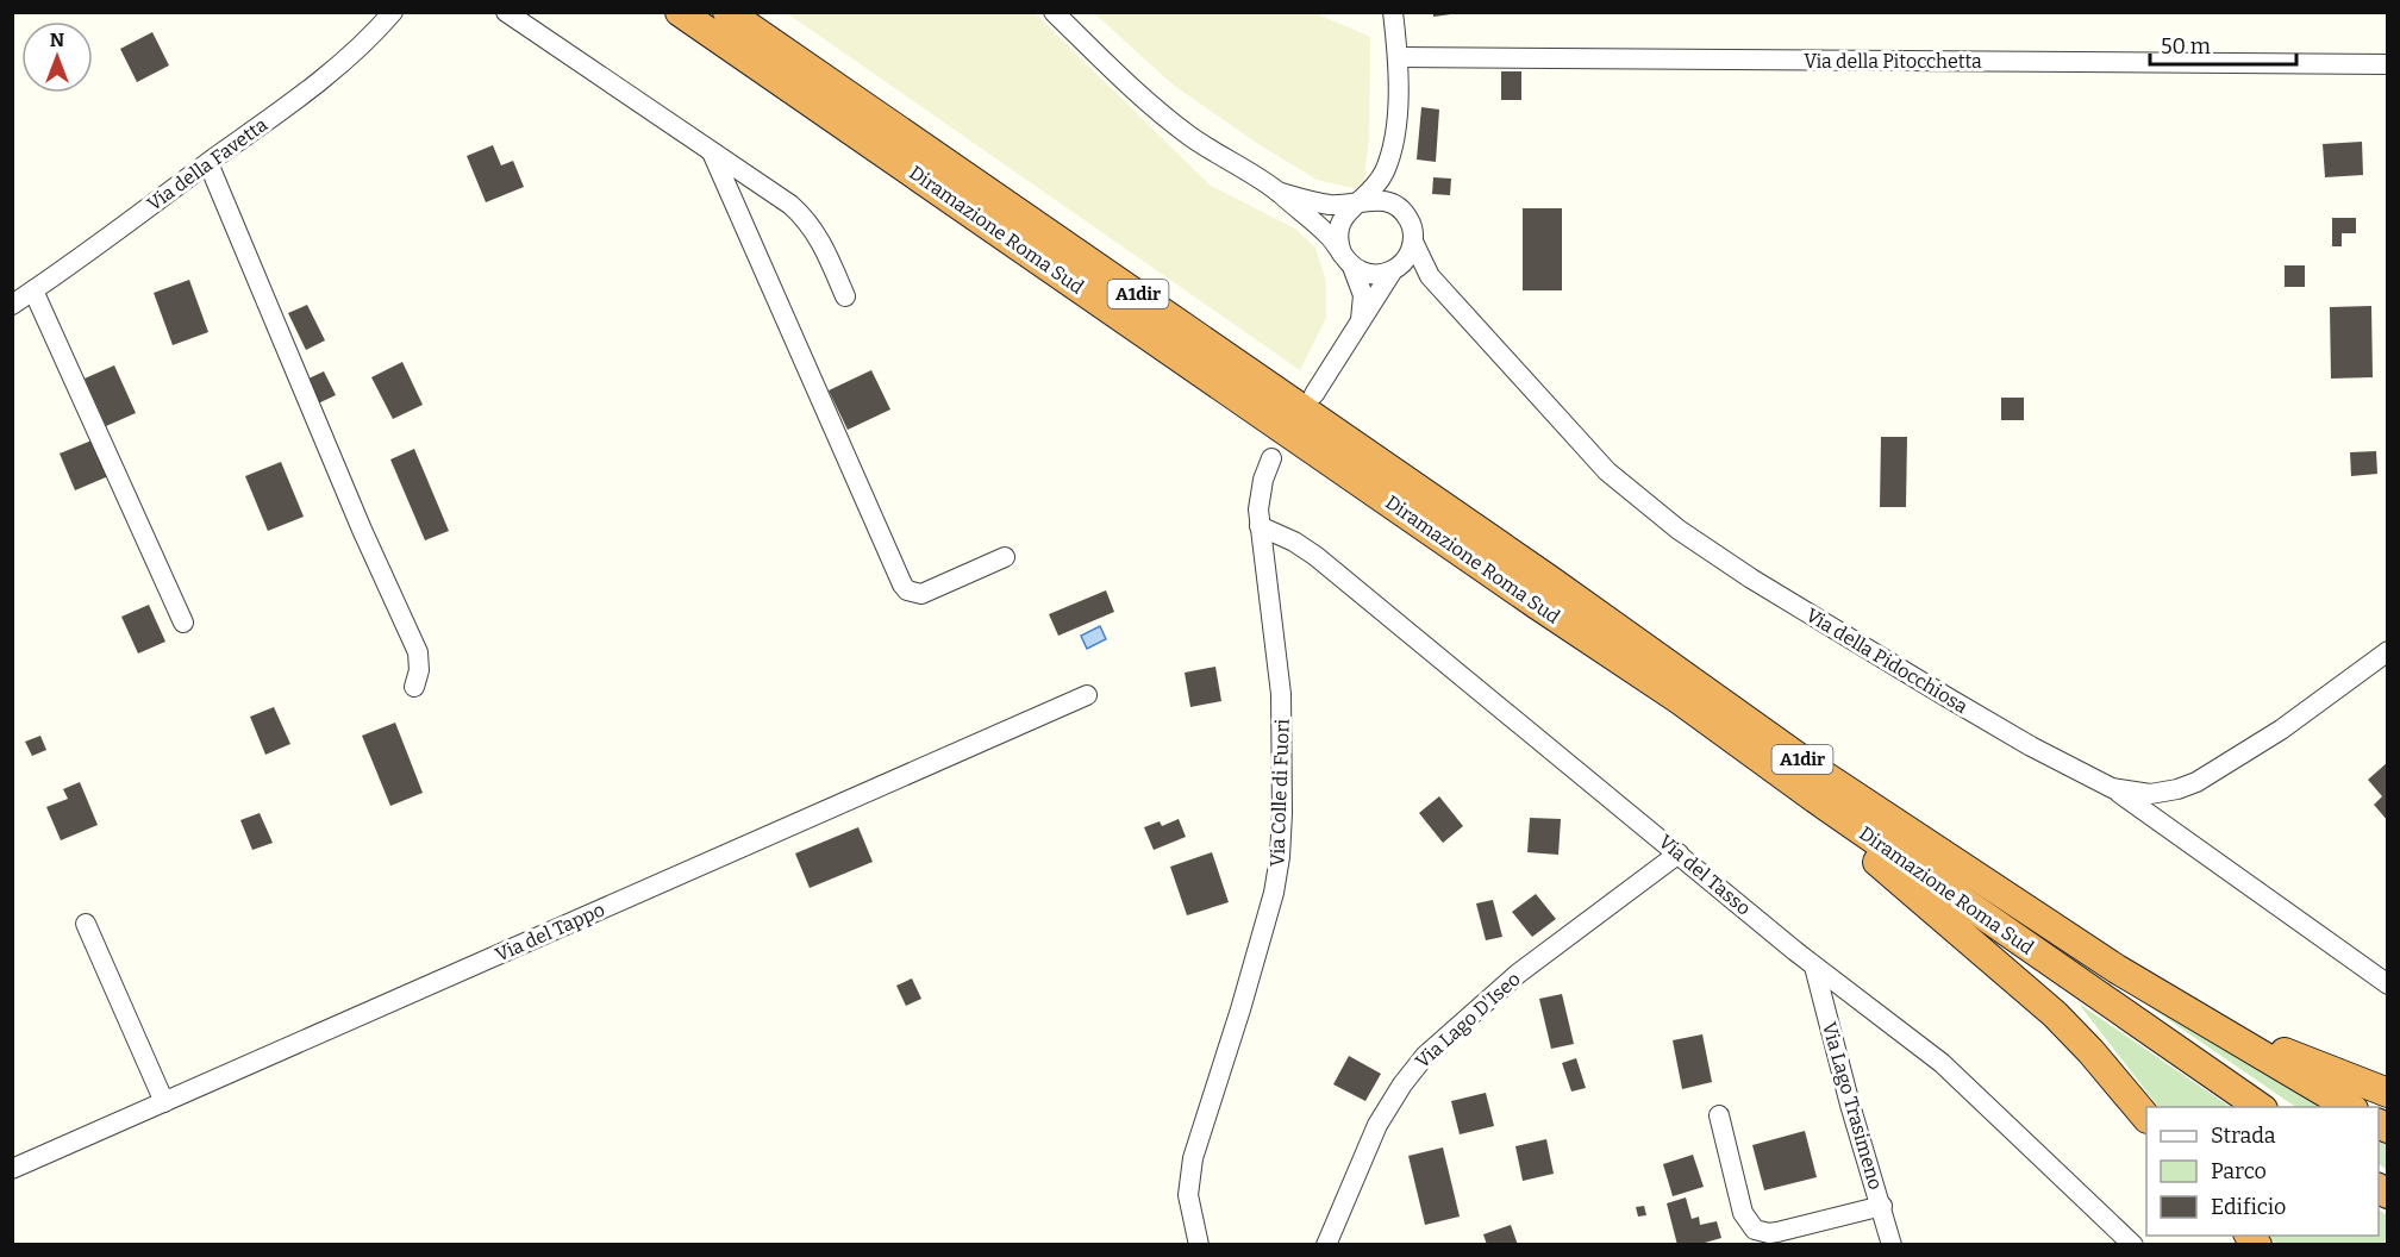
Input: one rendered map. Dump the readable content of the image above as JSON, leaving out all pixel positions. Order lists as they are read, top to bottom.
{
  "streets": {
    "highway": ["Diramazione Roma Sud", "A1dir"],
    "street": [
      "Via della Pitocchetta",
      "Via della Favetta",
      "Via della Pidocchiosa",
      "Via Colle di Fuori",
      "Via del Tasso",
      "Via del Tappo",
      "Via Lago D'Iseo",
      "Via Lago Trasimeno"
    ]
  },
  "crossings": [
    ["Diramazione Roma Sud", "A1dir"],
    ["Via Colle di Fuori", "Via del Tasso"],
    ["Via del Tasso", "Via Lago D'Iseo"],
    ["Via del Tasso", "Via Lago Trasimeno"]
  ],
  "legend": ["Strada", "Parco", "Edificio"],
  "scale_bar": "50 m",
  "north": "top"
}
